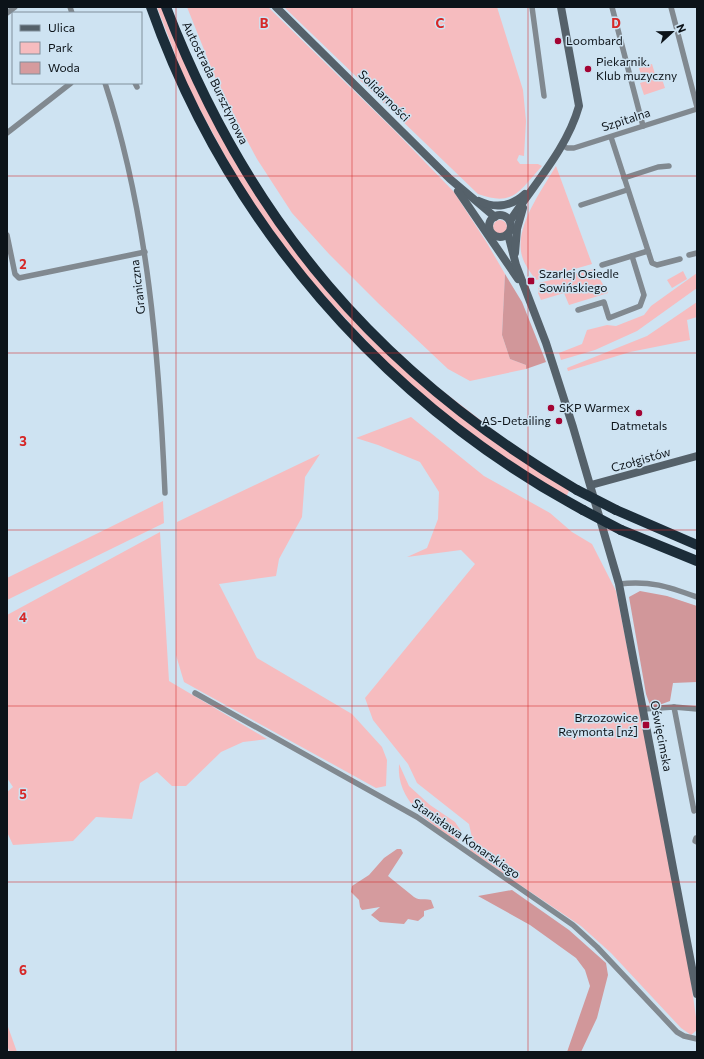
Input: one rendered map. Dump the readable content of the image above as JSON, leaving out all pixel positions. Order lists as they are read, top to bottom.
{
  "streets": {
    "highway": ["Autostrada Bursztynowa"],
    "street": [
      "Solidarności",
      "Szpitalna",
      "Graniczna",
      "Czołgistów",
      "Oświęcimska",
      "Stanisława Konarskiego"
    ]
  },
  "crossings": [
    ["Czołgistów", "Oświęcimska"]
  ],
  "places": {
    "other": [
      "Loombard",
      "Piekarnik. Klub muzyczny",
      "SKP Warmex",
      "Datmetals",
      "AS-Detailing"
    ],
    "transit": ["Szarlej Osiedle Sowińskiego", "Brzozowice Reymonta [nż]"]
  },
  "legend": ["Ulica", "Park", "Woda"],
  "north": "right",
  "grid": {
    "columns": ["B", "C", "D"],
    "rows": [
      "2",
      "3",
      "4",
      "5",
      "6"
    ]
  }
}
